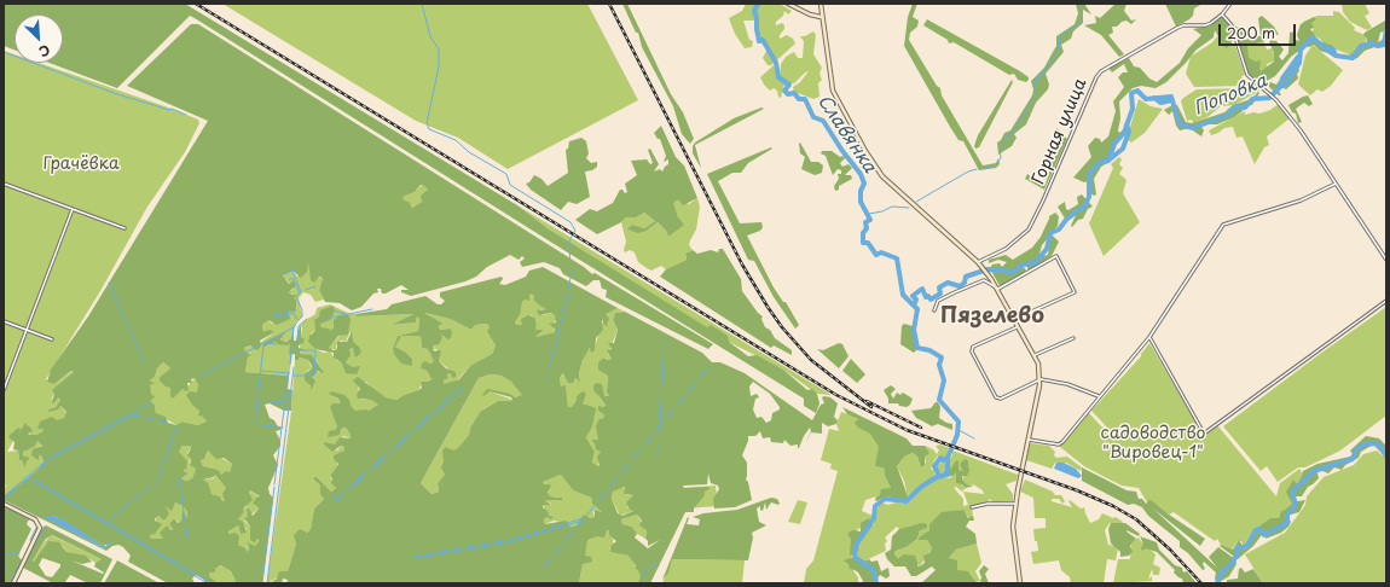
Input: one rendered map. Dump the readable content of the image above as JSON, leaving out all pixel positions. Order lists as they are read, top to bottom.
{
  "streets": {
    "street": ["Горная улица"]
  },
  "districts": ["Пязелево"],
  "water": ["Поповка", "Славянка"],
  "parks": ["Грачёвка", "садоводство \"Вировец-1\""],
  "scale_bar": "200 m",
  "north": "bottom right"
}
